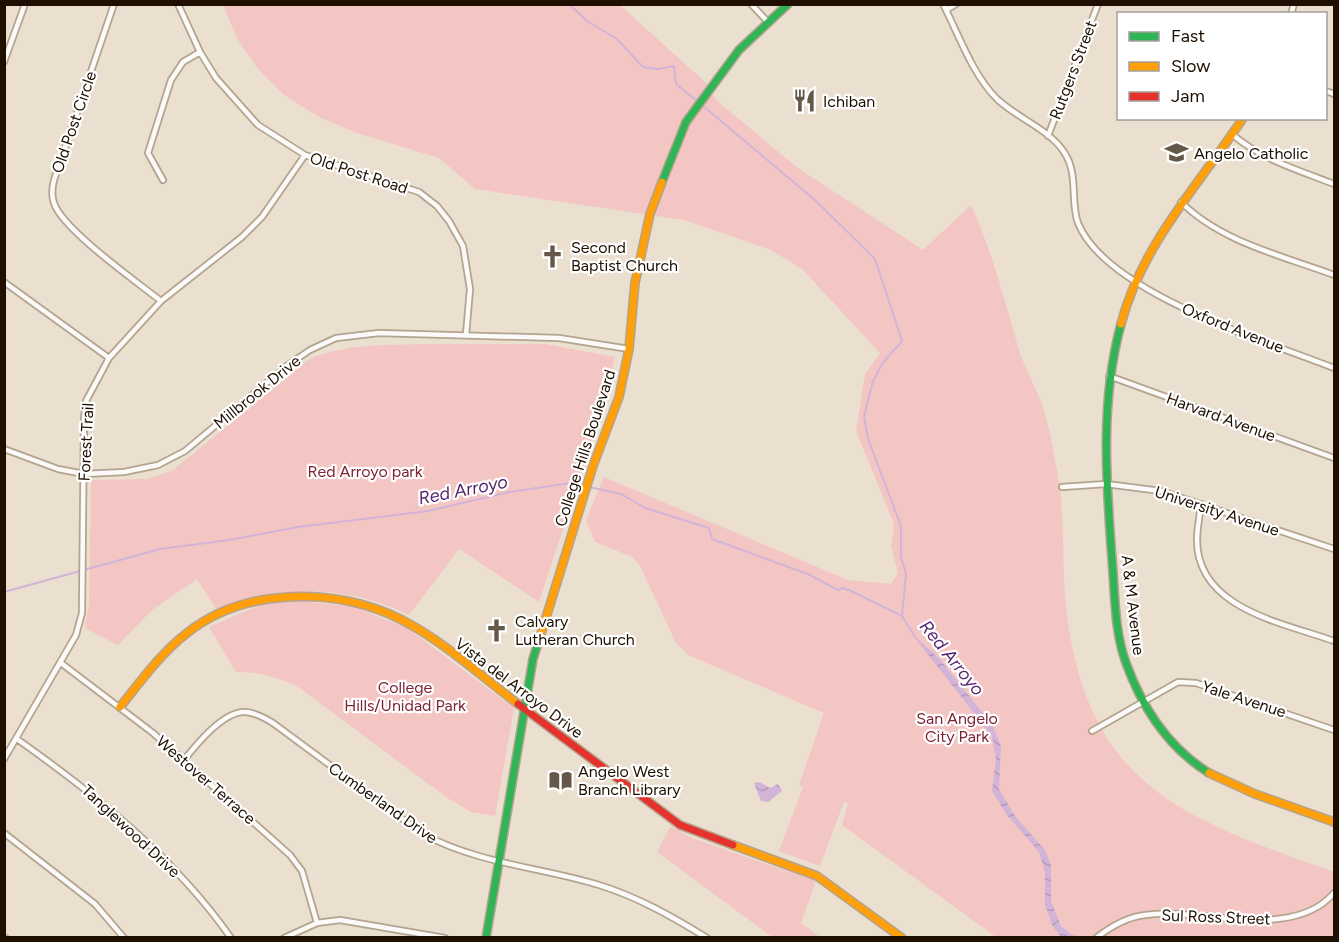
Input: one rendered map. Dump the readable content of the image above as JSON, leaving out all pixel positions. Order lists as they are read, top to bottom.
{
  "streets": {
    "street": [
      "Rutgers Street",
      "Old Post Circle",
      "Old Post Road",
      "Oxford Avenue",
      "Millbrook Drive",
      "Harvard Avenue",
      "Forest Trail",
      "College Hills Boulevard",
      "University Avenue",
      "A & M Avenue",
      "Vista del Arroyo Drive",
      "Yale Avenue",
      "Westover Terrace",
      "Cumberland Drive",
      "Tanglewood Drive",
      "Sul Ross Street"
    ]
  },
  "crossings": [
    ["Rutgers Street", "Oxford Avenue"],
    ["Old Post Circle", "Forest Trail"],
    ["Old Post Road", "Millbrook Drive"],
    ["Old Post Road", "Forest Trail"],
    ["Oxford Avenue", "A & M Avenue"],
    ["Millbrook Drive", "Forest Trail"],
    ["Millbrook Drive", "College Hills Boulevard"],
    ["Harvard Avenue", "A & M Avenue"],
    ["Forest Trail", "Westover Terrace"],
    ["Forest Trail", "Tanglewood Drive"],
    ["College Hills Boulevard", "Vista del Arroyo Drive"],
    ["College Hills Boulevard", "Cumberland Drive"],
    ["University Avenue", "A & M Avenue"],
    ["A & M Avenue", "Yale Avenue"],
    ["Vista del Arroyo Drive", "Westover Terrace"],
    ["Westover Terrace", "Cumberland Drive"]
  ],
  "water": ["Red Arroyo"],
  "parks": ["Red Arroyo park", "College Hills/Unidad Park", "San Angelo City Park"],
  "places": {
    "restaurant": ["Ichiban"],
    "school or university": ["Angelo Catholic"],
    "church": ["Second Baptist Church", "Calvary Lutheran Church"],
    "library": ["Angelo West Branch Library"]
  },
  "legend": ["Fast", "Slow", "Jam"]
}
